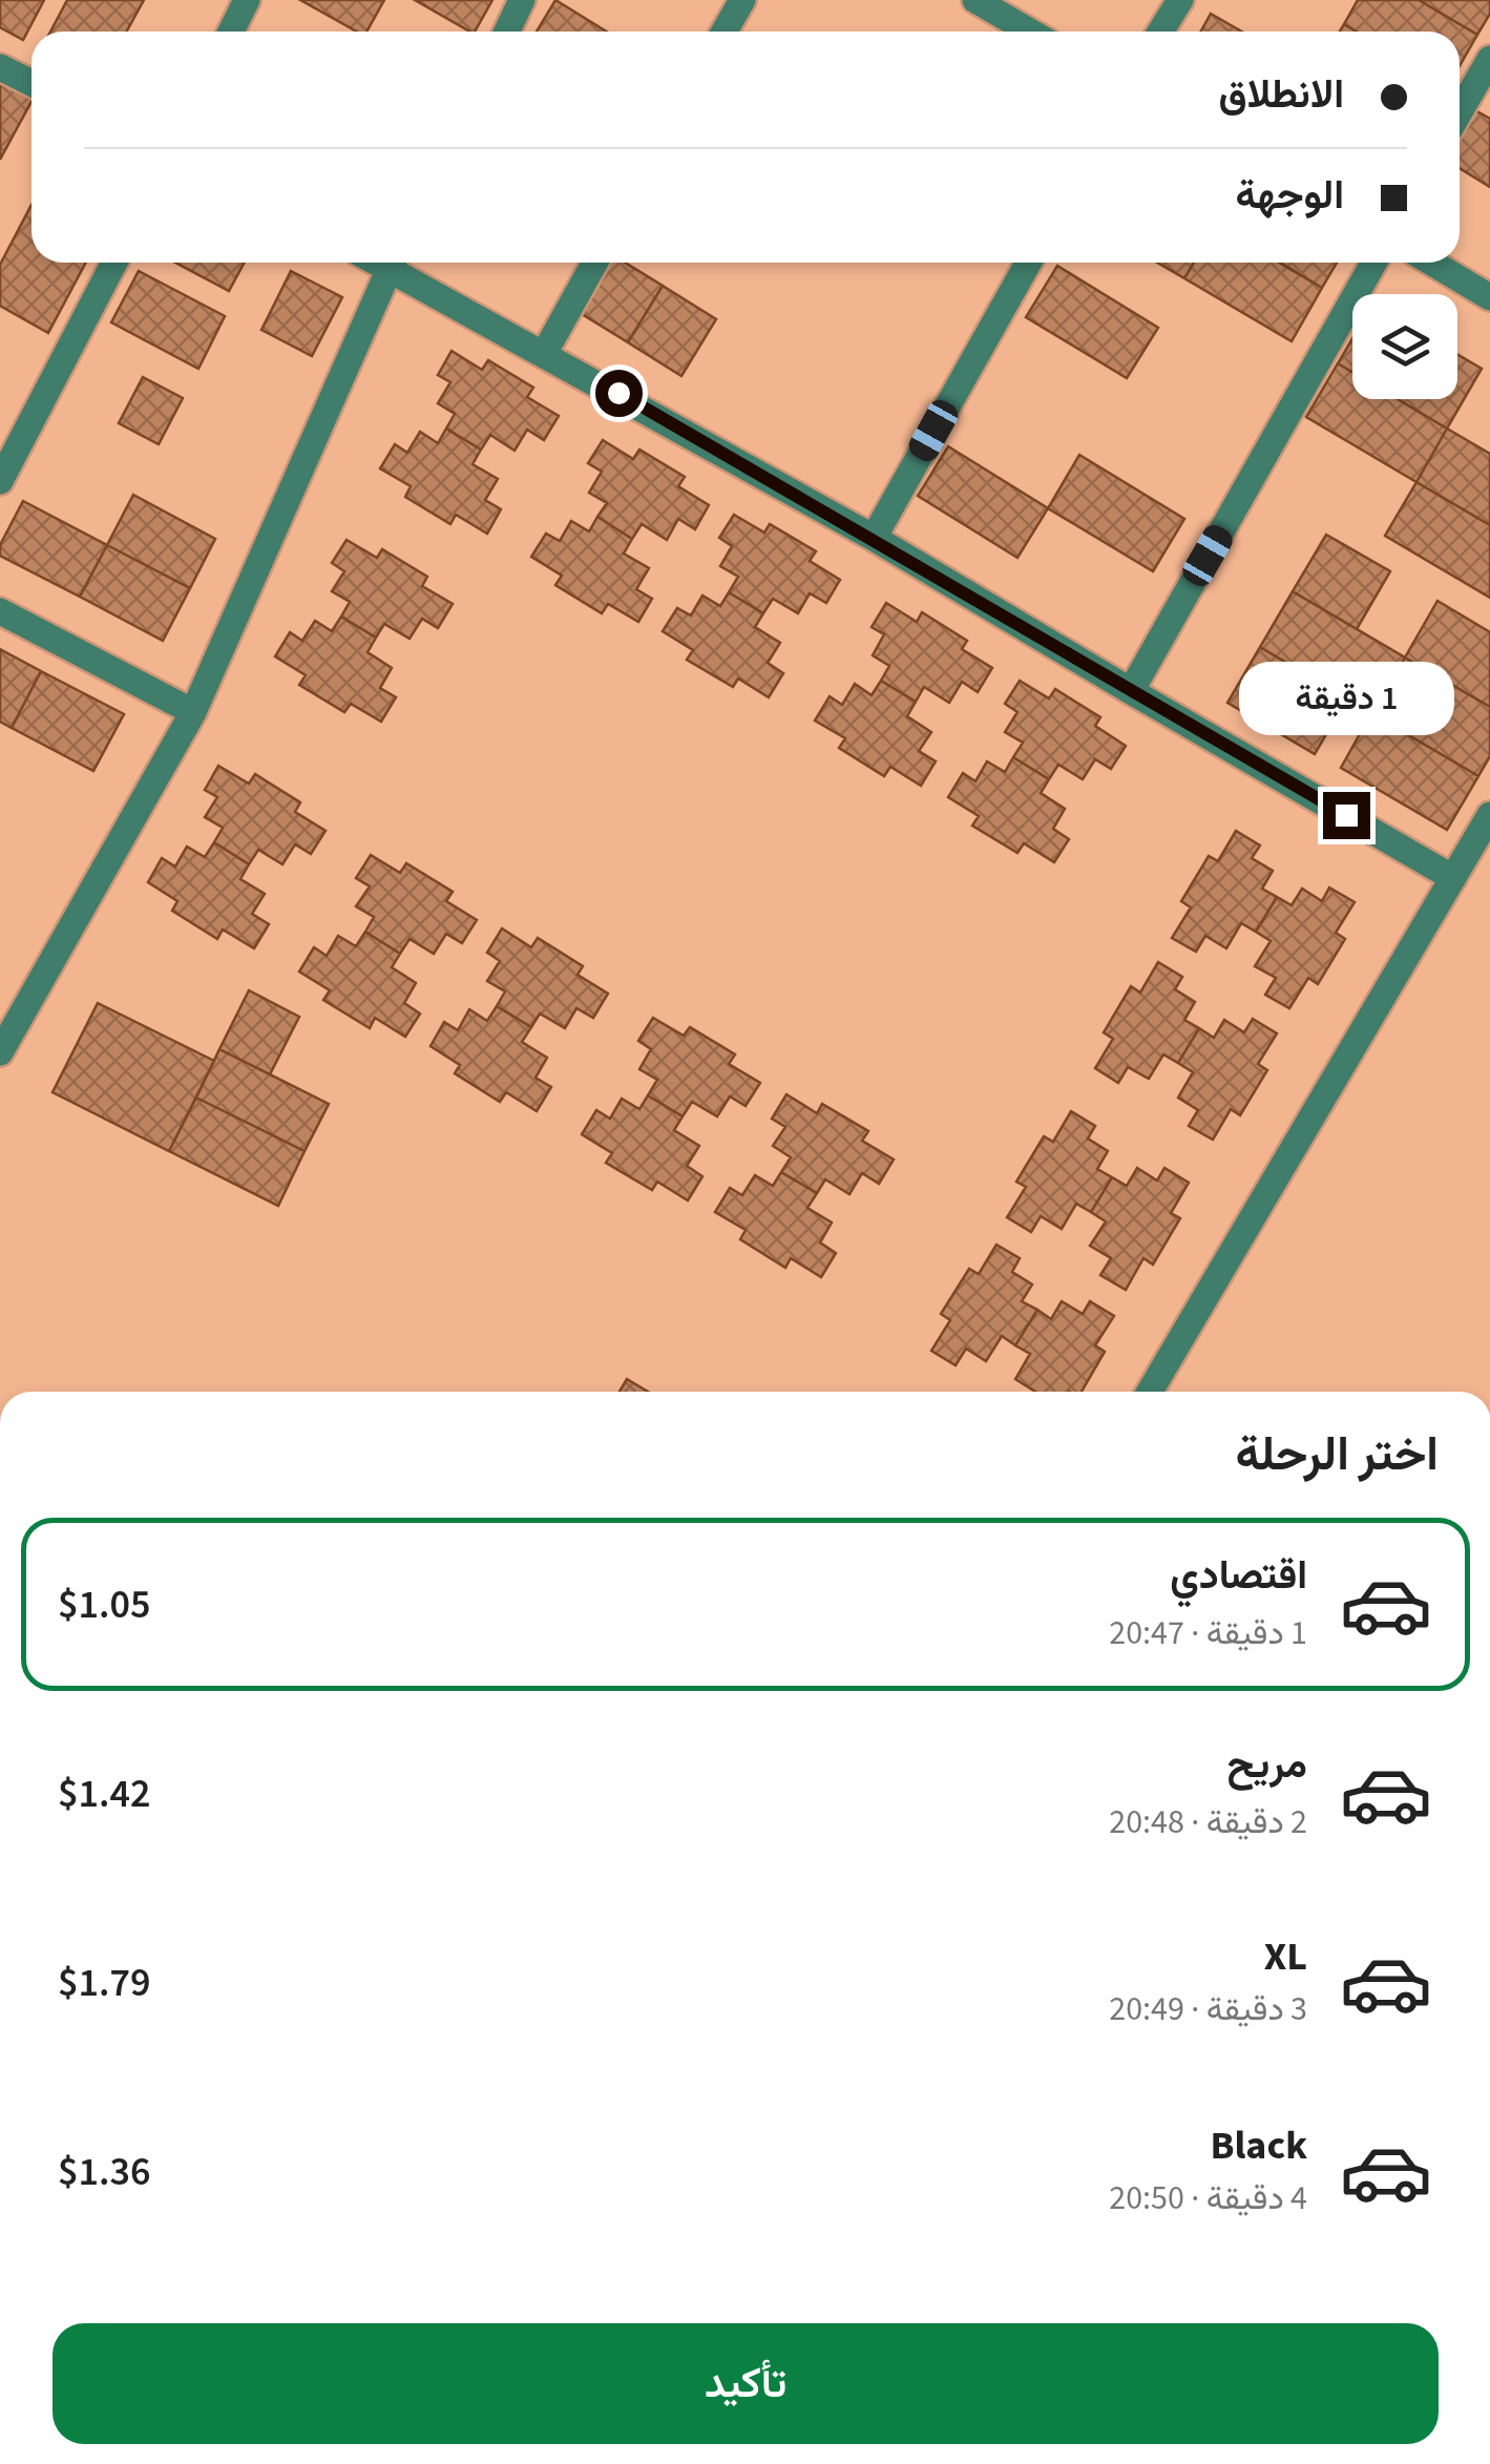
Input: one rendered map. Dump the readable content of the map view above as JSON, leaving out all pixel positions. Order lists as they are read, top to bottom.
{
  "page": {
    "banner": ["الانطلاق", "الوجهة"],
    "bubble": "1 دقيقة",
    "heading": "اختر الرحلة",
    "list": [
      {
        "name": "اقتصادي",
        "note": "1 دقيقة · 20:47",
        "value": "$1.05"
      },
      {
        "name": "مريح",
        "note": "2 دقيقة · 20:48",
        "value": "$1.42"
      },
      {
        "name": "XL",
        "note": "3 دقيقة · 20:49",
        "value": "$1.79"
      },
      {
        "name": "Black",
        "note": "4 دقيقة · 20:50",
        "value": "$1.36"
      }
    ],
    "buttons": "تأكيد"
  }
}
